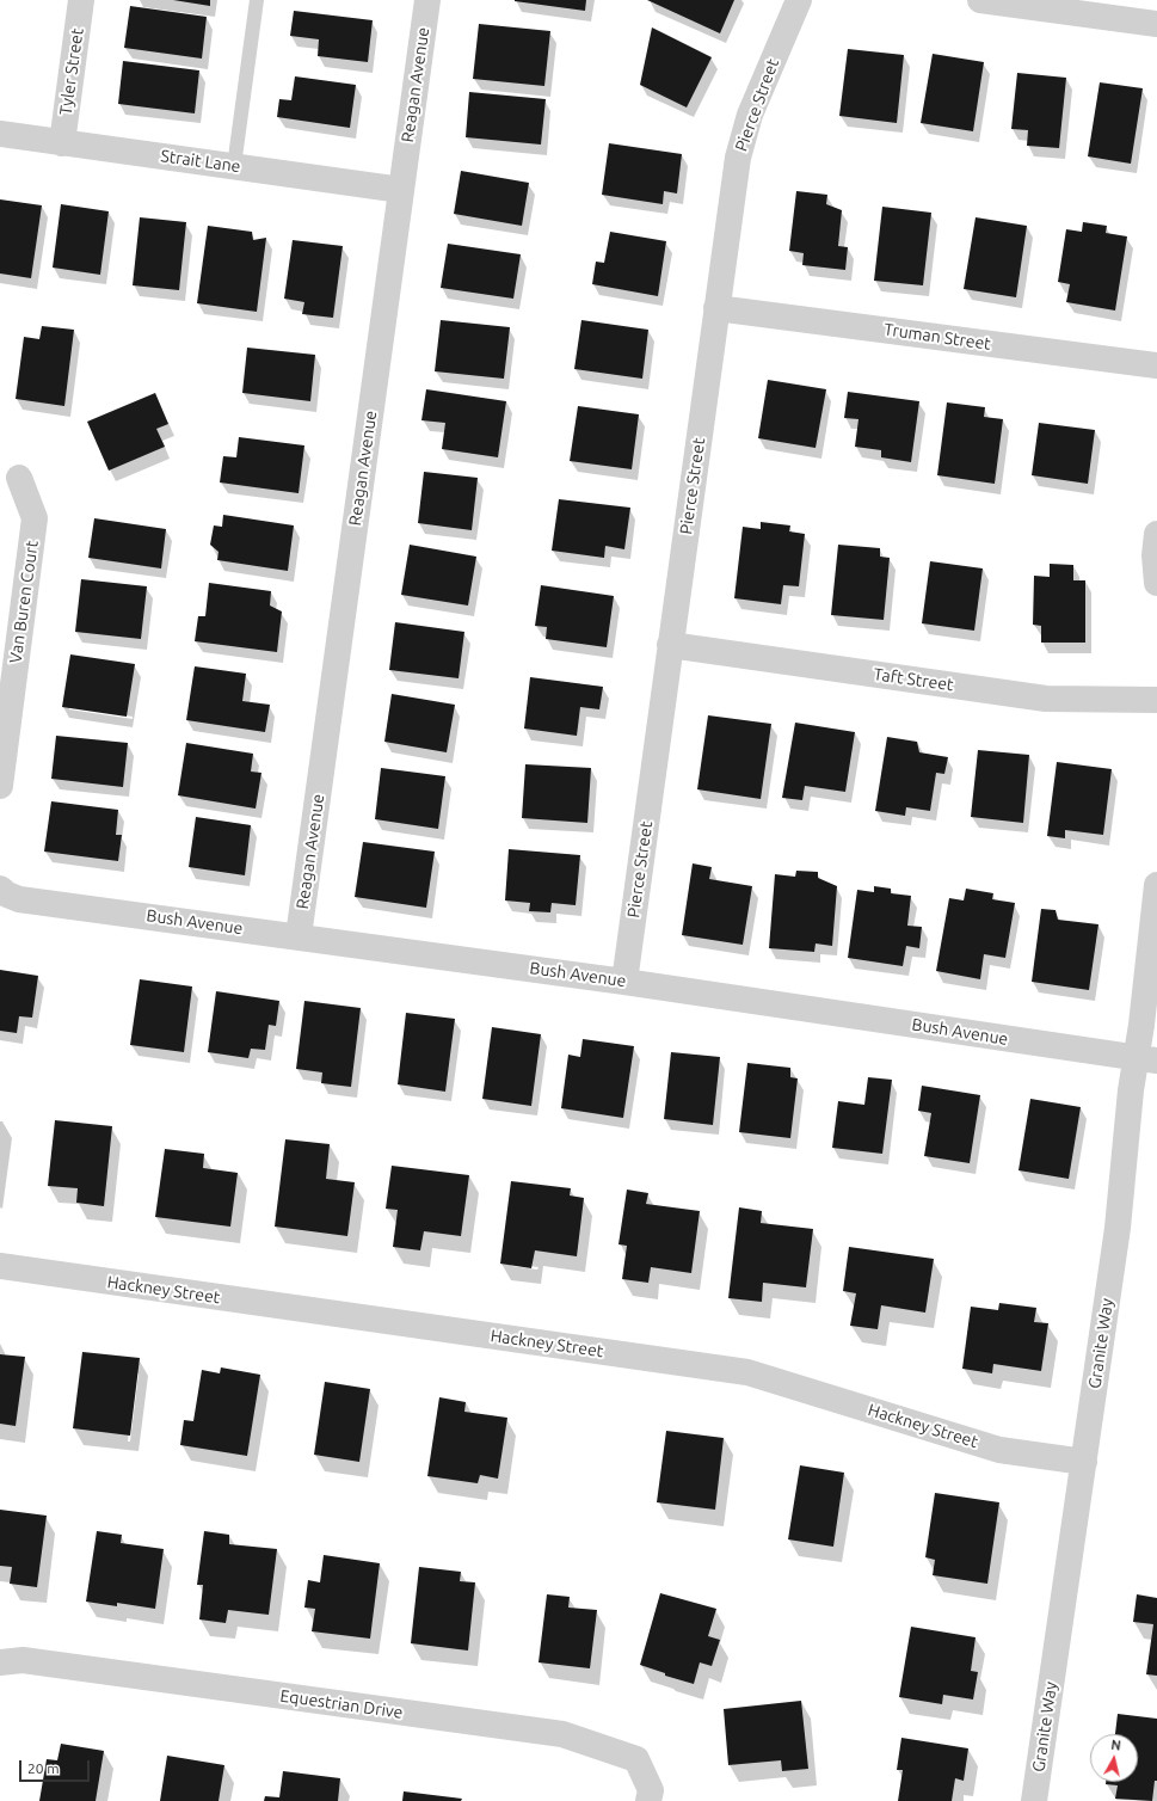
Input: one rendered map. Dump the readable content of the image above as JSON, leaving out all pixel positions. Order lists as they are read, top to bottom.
{
  "streets": {
    "street": [
      "Tyler Street",
      "Reagan Avenue",
      "Pierce Street",
      "Strait Lane",
      "Truman Street",
      "Van Buren Court",
      "Taft Street",
      "Bush Avenue",
      "Hackney Street",
      "Granite Way",
      "Equestrian Drive"
    ]
  },
  "crossings": [
    ["Tyler Street", "Strait Lane"],
    ["Reagan Avenue", "Strait Lane"],
    ["Reagan Avenue", "Bush Avenue"],
    ["Pierce Street", "Truman Street"],
    ["Pierce Street", "Taft Street"],
    ["Pierce Street", "Bush Avenue"],
    ["Bush Avenue", "Granite Way"],
    ["Hackney Street", "Granite Way"]
  ],
  "scale_bar": "20 m",
  "north": "top"
}
